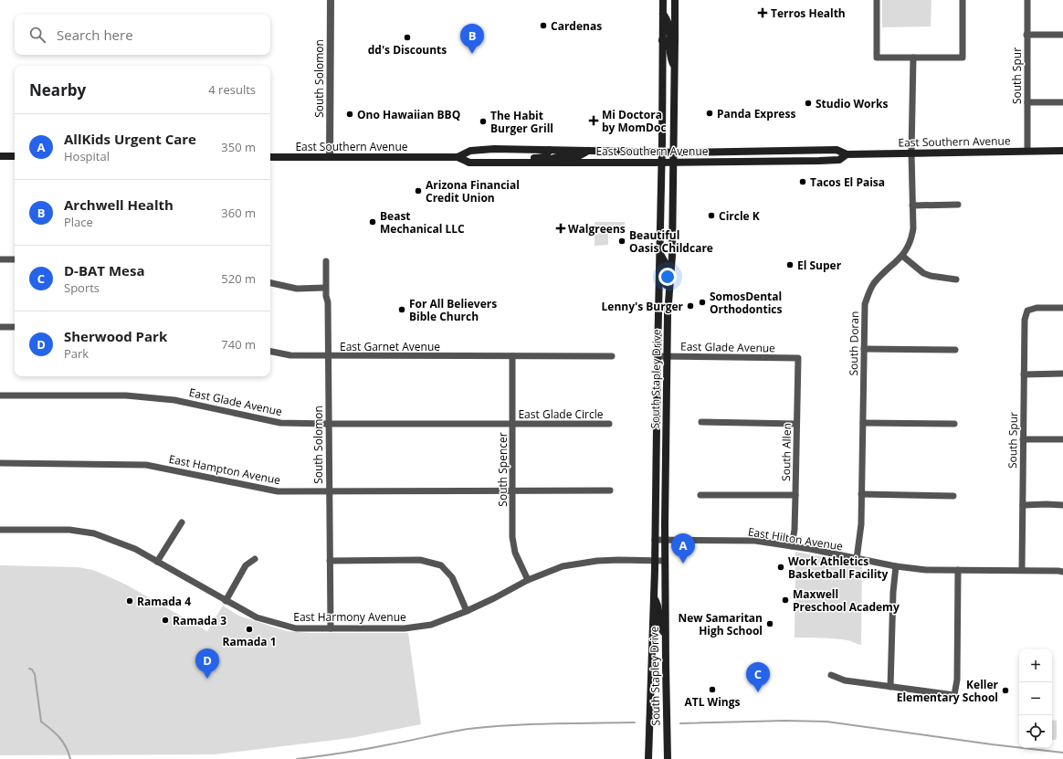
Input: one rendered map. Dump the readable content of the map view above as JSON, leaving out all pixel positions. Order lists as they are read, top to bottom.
{
  "streets": {
    "main road": ["East Southern Avenue", "South Stapley Drive"],
    "street": [
      "South Spur",
      "South Solomon",
      "South Doran",
      "East Garnet Avenue",
      "East Glade Avenue",
      "East Glade Circle",
      "South Allen",
      "East Hampton Avenue",
      "South Spencer",
      "East Hilton Avenue",
      "East Harmony Avenue"
    ]
  },
  "crossings": [
    ["South Spur", "East Southern Avenue"],
    ["South Spur", "East Hilton Avenue"],
    ["South Solomon", "East Southern Avenue"],
    ["South Solomon", "East Garnet Avenue"],
    ["South Solomon", "East Glade Avenue"],
    ["South Solomon", "East Hampton Avenue"],
    ["South Solomon", "East Harmony Avenue"],
    ["East Southern Avenue", "South Doran"],
    ["East Southern Avenue", "South Stapley Drive"],
    ["South Doran", "East Hilton Avenue"],
    ["East Garnet Avenue", "South Spencer"],
    ["East Glade Avenue", "South Stapley Drive"],
    ["East Glade Avenue", "East Glade Circle"],
    ["East Glade Avenue", "South Allen"],
    ["East Glade Avenue", "South Spencer"],
    ["South Stapley Drive", "East Hilton Avenue"],
    ["South Stapley Drive", "East Harmony Avenue"],
    ["East Glade Circle", "South Spencer"],
    ["South Allen", "East Hilton Avenue"],
    ["East Hampton Avenue", "South Spencer"],
    ["South Spencer", "East Harmony Avenue"]
  ],
  "places": {
    "health": ["Terros Health", "Mi Doctora by MomDoc", "Walgreens"],
    "other": [
      "Cardenas",
      "dd's Discounts",
      "Studio Works",
      "Panda Express",
      "Ono Hawaiian BBQ",
      "The Habit Burger Grill",
      "Tacos El Paisa",
      "Arizona Financial Credit Union",
      "Circle K",
      "Beast Mechanical LLC",
      "Beautiful Oasis Childcare",
      "El Super",
      "SomosDental Orthodontics",
      "Lenny's Burger",
      "For All Believers Bible Church",
      "Work Athletics Basketball Facility",
      "Maxwell Preschool Academy",
      "Ramada 4",
      "Ramada 3",
      "New Samaritan High School",
      "Ramada 1",
      "ATL Wings",
      "Keller Elementary School"
    ]
  },
  "page": {
    "search": "Search here",
    "pins": [
      "B",
      "A",
      "D",
      "C"
    ],
    "heading": ["Nearby", "4 results"],
    "list": [
      {
        "mark": "A",
        "name": "AllKids Urgent Care",
        "note": "Hospital",
        "value": "350 m"
      },
      {
        "mark": "B",
        "name": "Archwell Health",
        "note": "Place",
        "value": "360 m"
      },
      {
        "mark": "C",
        "name": "D-BAT Mesa",
        "note": "Sports",
        "value": "520 m"
      },
      {
        "mark": "D",
        "name": "Sherwood Park",
        "note": "Park",
        "value": "740 m"
      }
    ],
    "map_buttons": ["+", "−"]
  }
}
